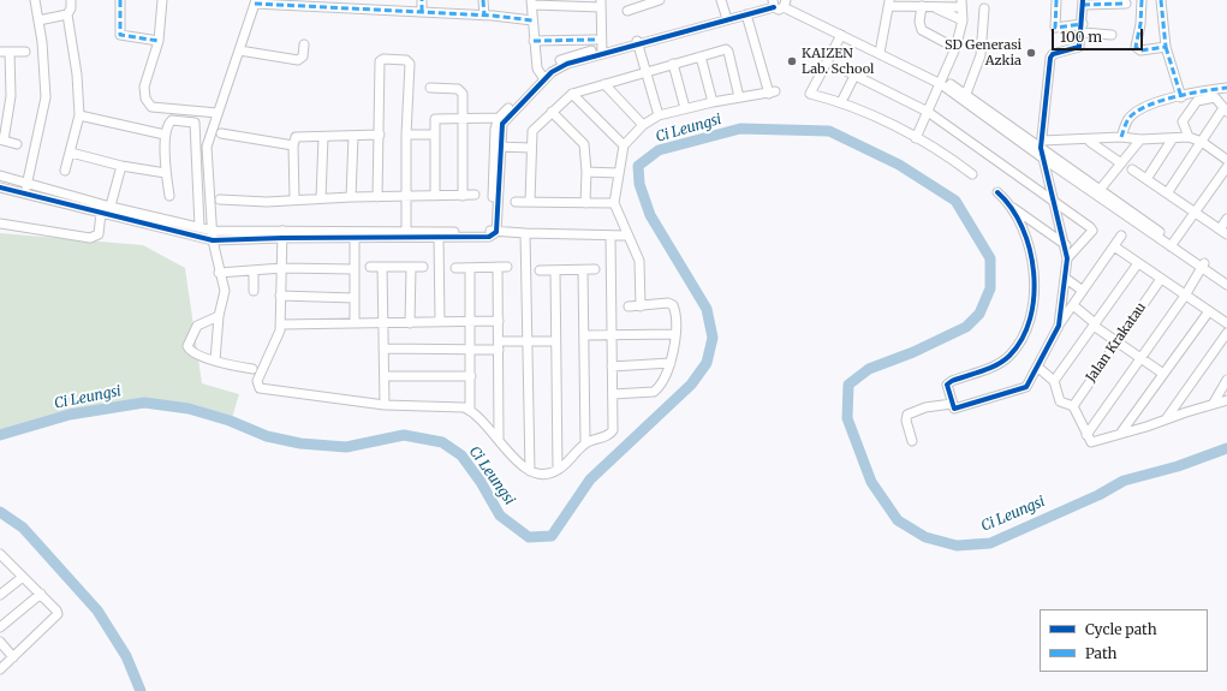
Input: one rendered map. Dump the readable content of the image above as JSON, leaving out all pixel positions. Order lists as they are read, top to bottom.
{
  "streets": {
    "street": ["Jalan Krakatau"]
  },
  "water": ["Ci Leungsi"],
  "places": ["SD Generasi Azkia", "KAIZEN Lab. School"],
  "legend": ["Cycle path", "Path"],
  "scale_bar": "100 m"
}
